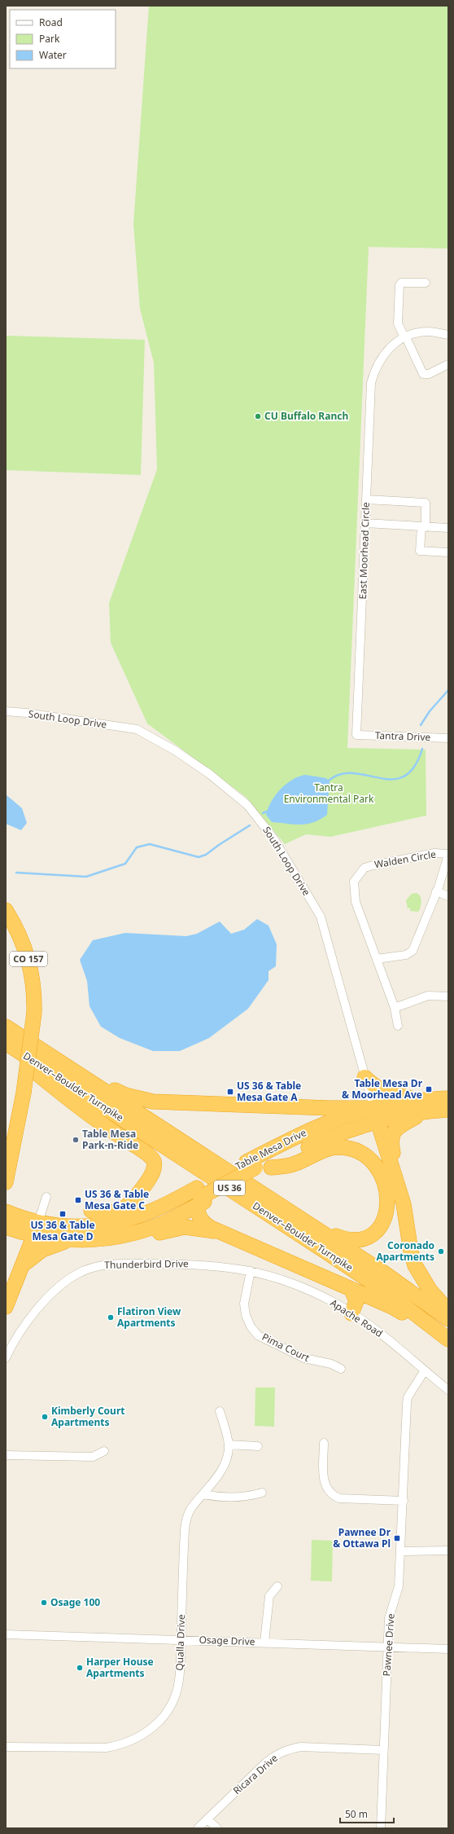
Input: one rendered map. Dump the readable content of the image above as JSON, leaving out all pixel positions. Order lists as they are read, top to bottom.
{
  "streets": {
    "highway": [
      "CO 157",
      "Denver–Boulder Turnpike",
      "Table Mesa Drive",
      "US 36"
    ],
    "street": [
      "East Moorhead Circle",
      "South Loop Drive",
      "Tantra Drive",
      "Walden Circle",
      "Thunderbird Drive",
      "Apache Road",
      "Pima Court",
      "Osage Drive",
      "Qualla Drive",
      "Pawnee Drive",
      "Ricara Drive"
    ]
  },
  "crossings": [
    ["East Moorhead Circle", "Tantra Drive"],
    ["South Loop Drive", "Table Mesa Drive"],
    ["Thunderbird Drive", "Apache Road"],
    ["Thunderbird Drive", "Pima Court"],
    ["Apache Road", "Pima Court"],
    ["Apache Road", "Pawnee Drive"],
    ["Osage Drive", "Qualla Drive"],
    ["Osage Drive", "Pawnee Drive"],
    ["Pawnee Drive", "Ricara Drive"]
  ],
  "parks": ["Tantra Environmental Park"],
  "places": {
    "other": [
      "CU Buffalo Ranch",
      "Table Mesa Park-n-Ride",
      "Coronado Apartments",
      "Flatiron View Apartments",
      "Kimberly Court Apartments",
      "Osage 100",
      "Harper House Apartments"
    ],
    "transit": [
      "Table Mesa Dr & Moorhead Ave",
      "US 36 & Table Mesa Gate A",
      "US 36 & Table Mesa Gate C",
      "US 36 & Table Mesa Gate D",
      "Pawnee Dr & Ottawa Pl"
    ]
  },
  "legend": ["Road", "Park", "Water"],
  "scale_bar": "50 m"
}
